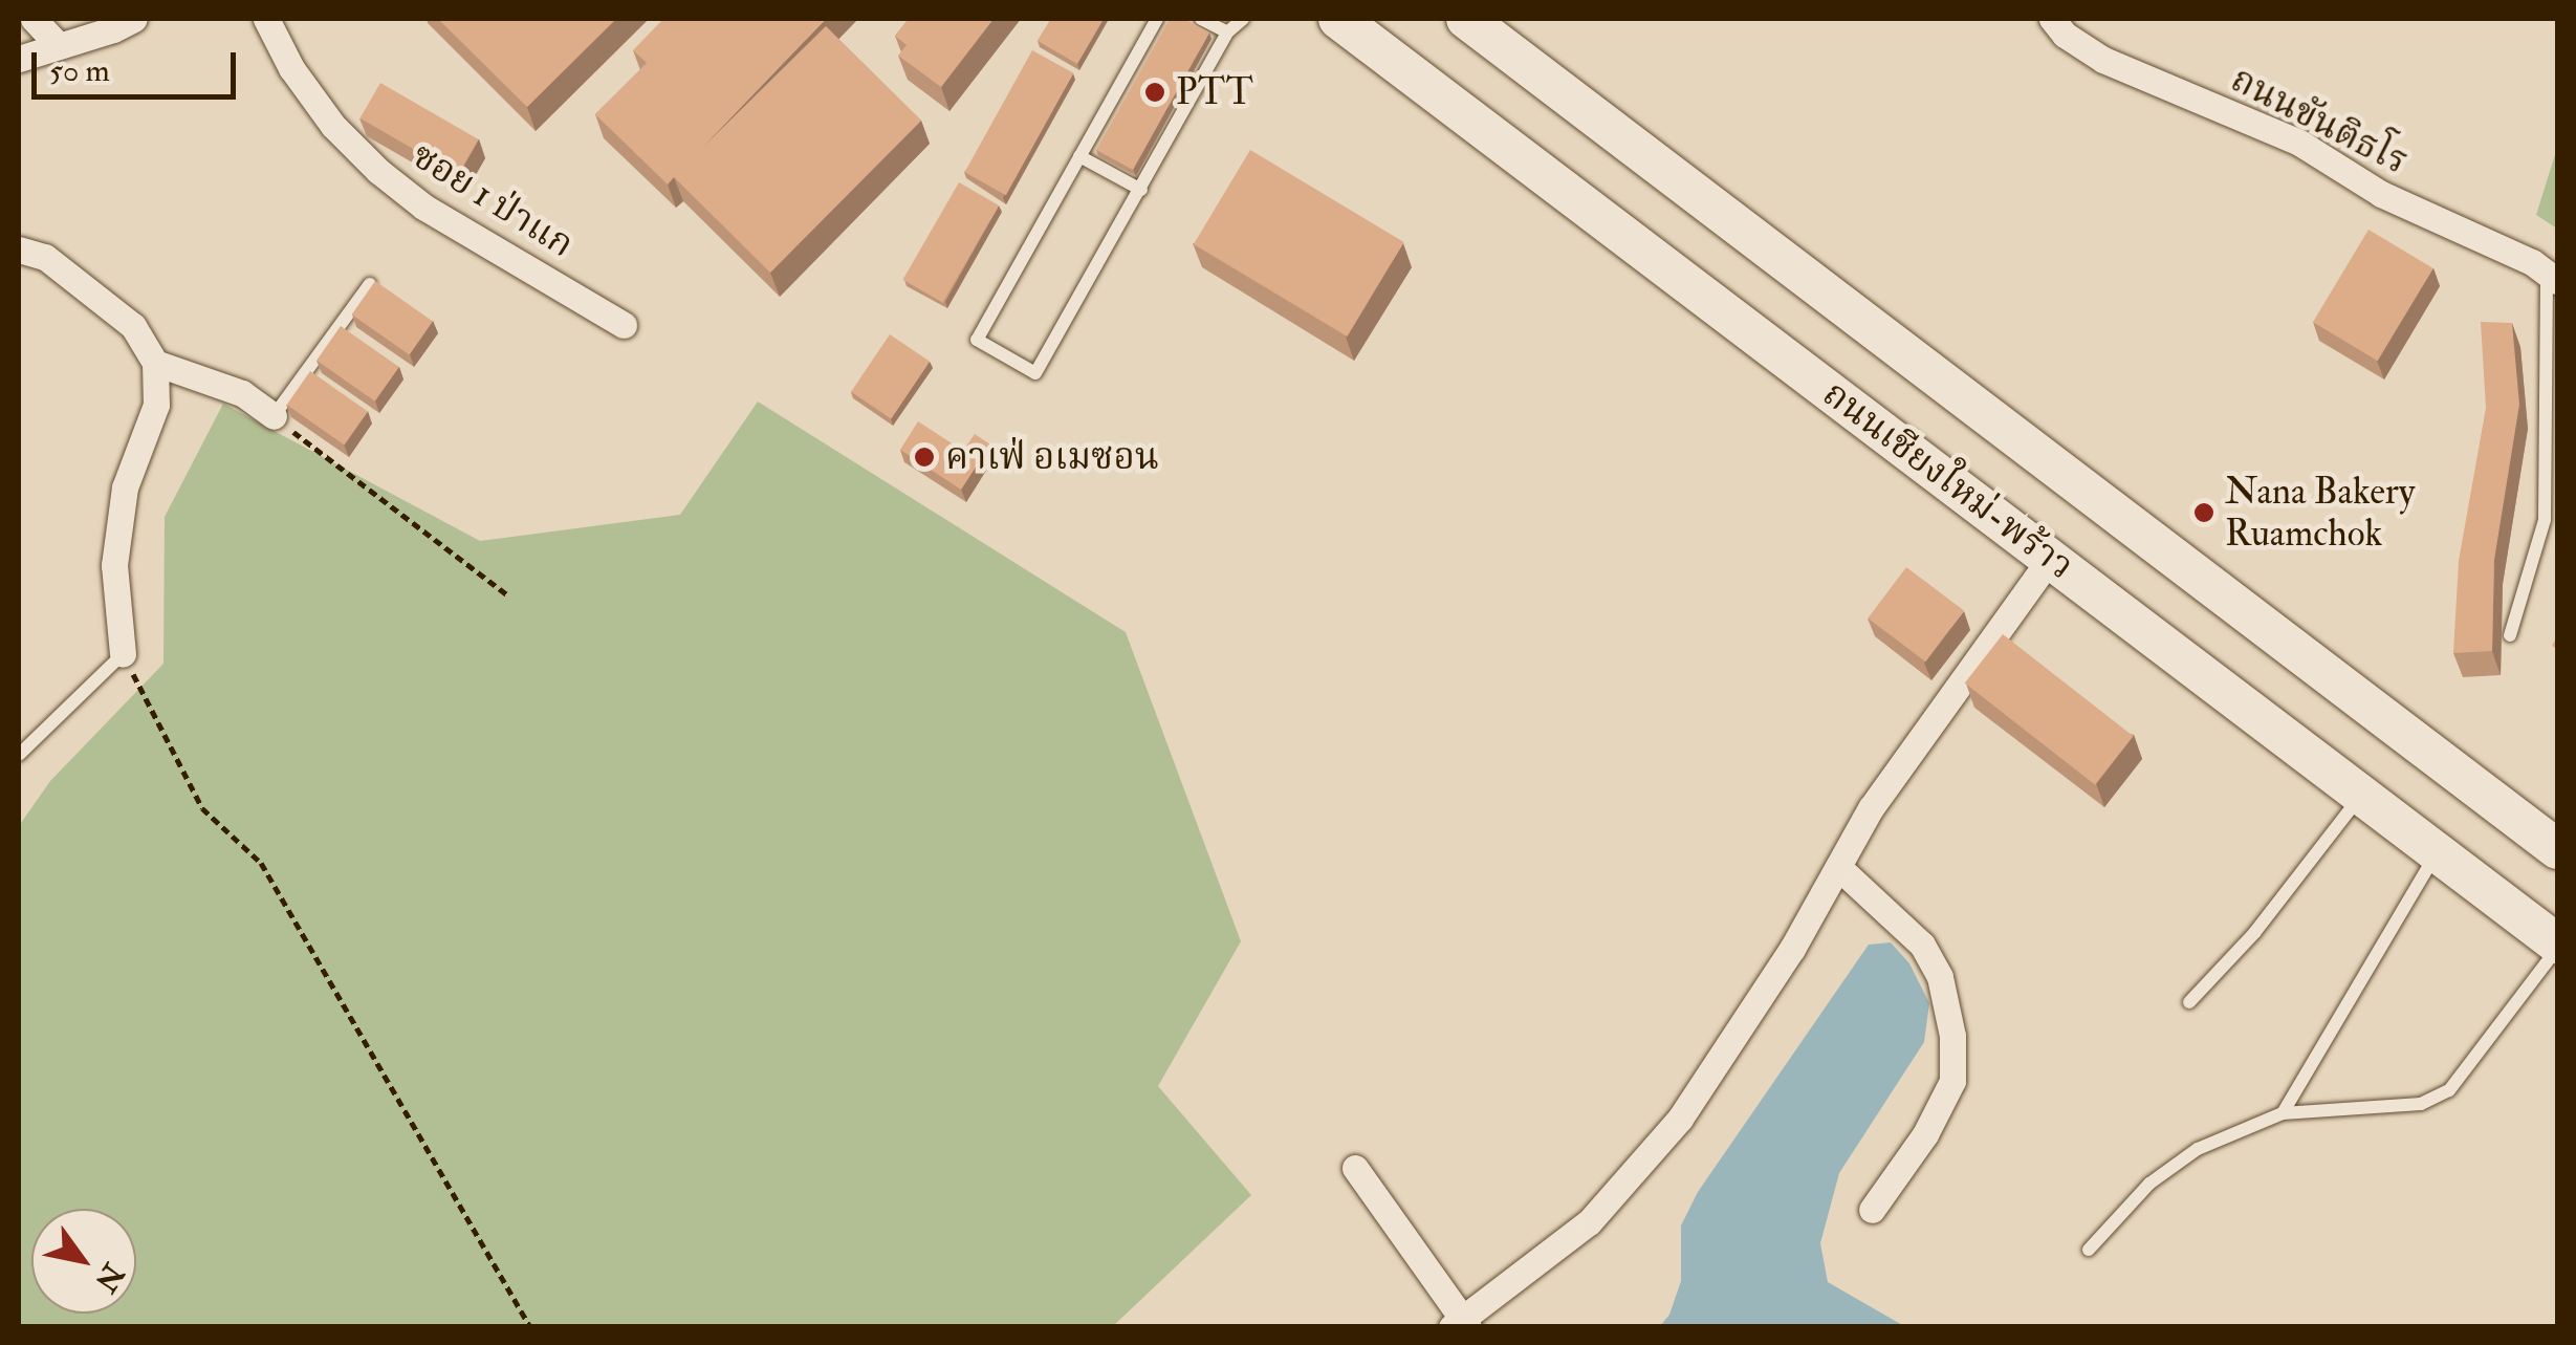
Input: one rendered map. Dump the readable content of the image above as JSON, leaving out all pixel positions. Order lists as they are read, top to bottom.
{
  "streets": {
    "main road": ["ถนนเชียงใหม่-พร้าว"],
    "street": ["ถนนขันติธโร", "ซอย 1 ป่าแก"]
  },
  "places": ["PTT", "คาเฟ่ อเมซอน", "Nana Bakery Ruamchok"],
  "scale_bar": "50 m",
  "north": "bottom right"
}
